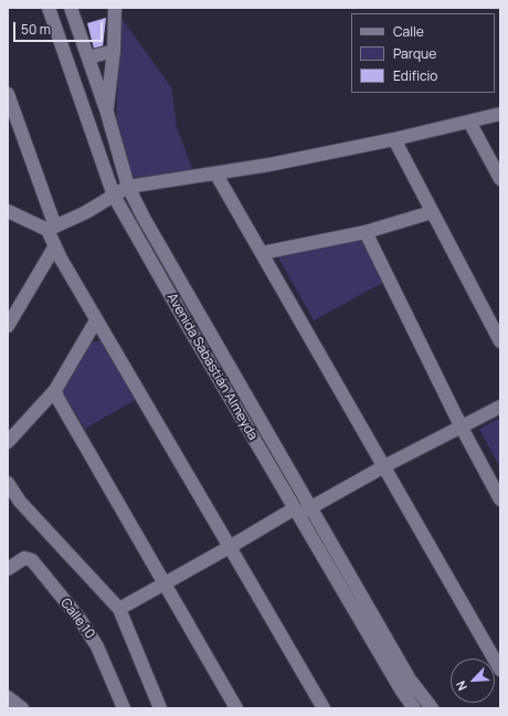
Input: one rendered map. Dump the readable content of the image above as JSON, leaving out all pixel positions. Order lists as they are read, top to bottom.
{
  "streets": {
    "street": ["Avenida Sabastián Almeyda", "Calle 10"]
  },
  "legend": ["Calle", "Parque", "Edificio"],
  "scale_bar": "50 m",
  "north": "bottom left"
}
